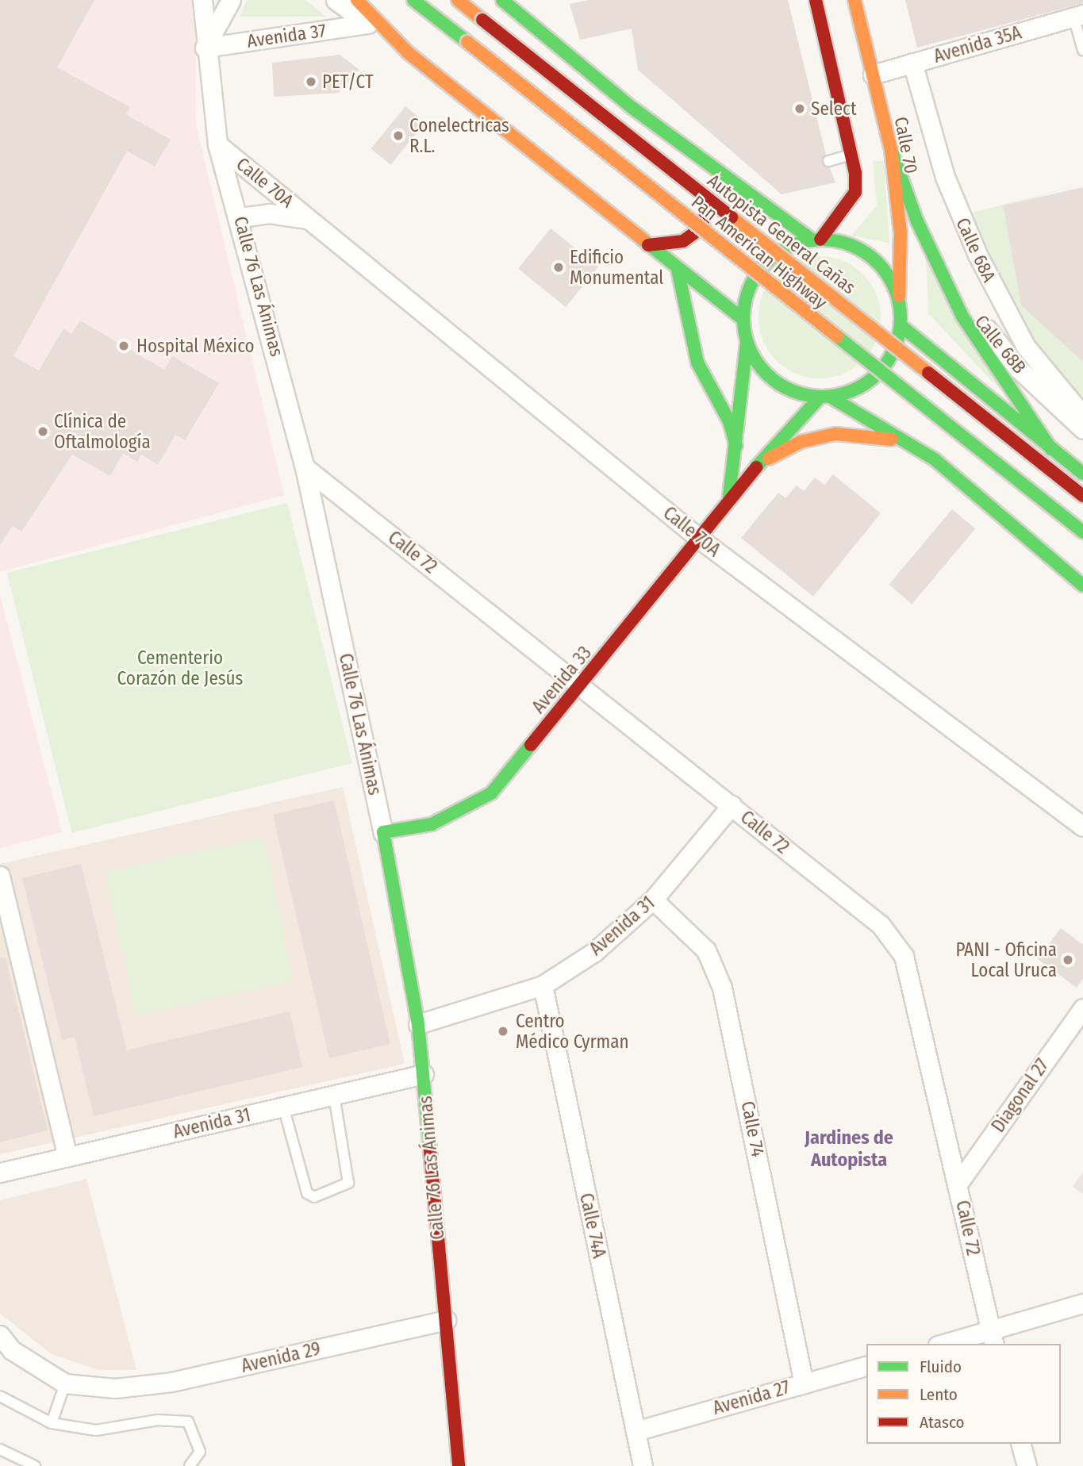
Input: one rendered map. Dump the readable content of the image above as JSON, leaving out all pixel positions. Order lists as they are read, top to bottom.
{
  "streets": {
    "main road": [
      "Calle 70",
      "Autopista General Cañas",
      "Pan American Highway",
      "Calle 76 Las Ánimas",
      "Avenida 33"
    ],
    "street": [
      "Avenida 37",
      "Avenida 35A",
      "Calle 70A",
      "Calle 68A",
      "Calle 68B",
      "Calle 72",
      "Avenida 31",
      "Diagonal 27",
      "Calle 74",
      "Calle 74A",
      "Avenida 29",
      "Avenida 27"
    ]
  },
  "crossings": [
    ["Avenida 37", "Calle 76 Las Ánimas"],
    ["Avenida 35A", "Calle 70"],
    ["Avenida 35A", "Calle 68A"],
    ["Calle 70", "Avenida 33"],
    ["Calle 70A", "Calle 76 Las Ánimas"],
    ["Calle 70A", "Avenida 33"],
    ["Calle 76 Las Ánimas", "Calle 72"],
    ["Calle 76 Las Ánimas", "Avenida 33"],
    ["Calle 76 Las Ánimas", "Avenida 31"],
    ["Calle 76 Las Ánimas", "Avenida 29"],
    ["Calle 72", "Avenida 33"],
    ["Calle 72", "Avenida 31"],
    ["Calle 72", "Diagonal 27"],
    ["Avenida 31", "Calle 74"],
    ["Avenida 31", "Calle 74A"],
    ["Calle 74", "Avenida 27"],
    ["Calle 74A", "Avenida 27"]
  ],
  "districts": ["Jardines de Autopista"],
  "parks": ["Cementerio Corazón de Jesús"],
  "places": [
    "PET/CT",
    "Select",
    "Conelectricas R.L.",
    "Edificio Monumental",
    "Hospital México",
    "Clínica de Oftalmología",
    "PANI - Oficina Local Uruca",
    "Centro Médico Cyrman"
  ],
  "legend": ["Fluido", "Lento", "Atasco"]
}
